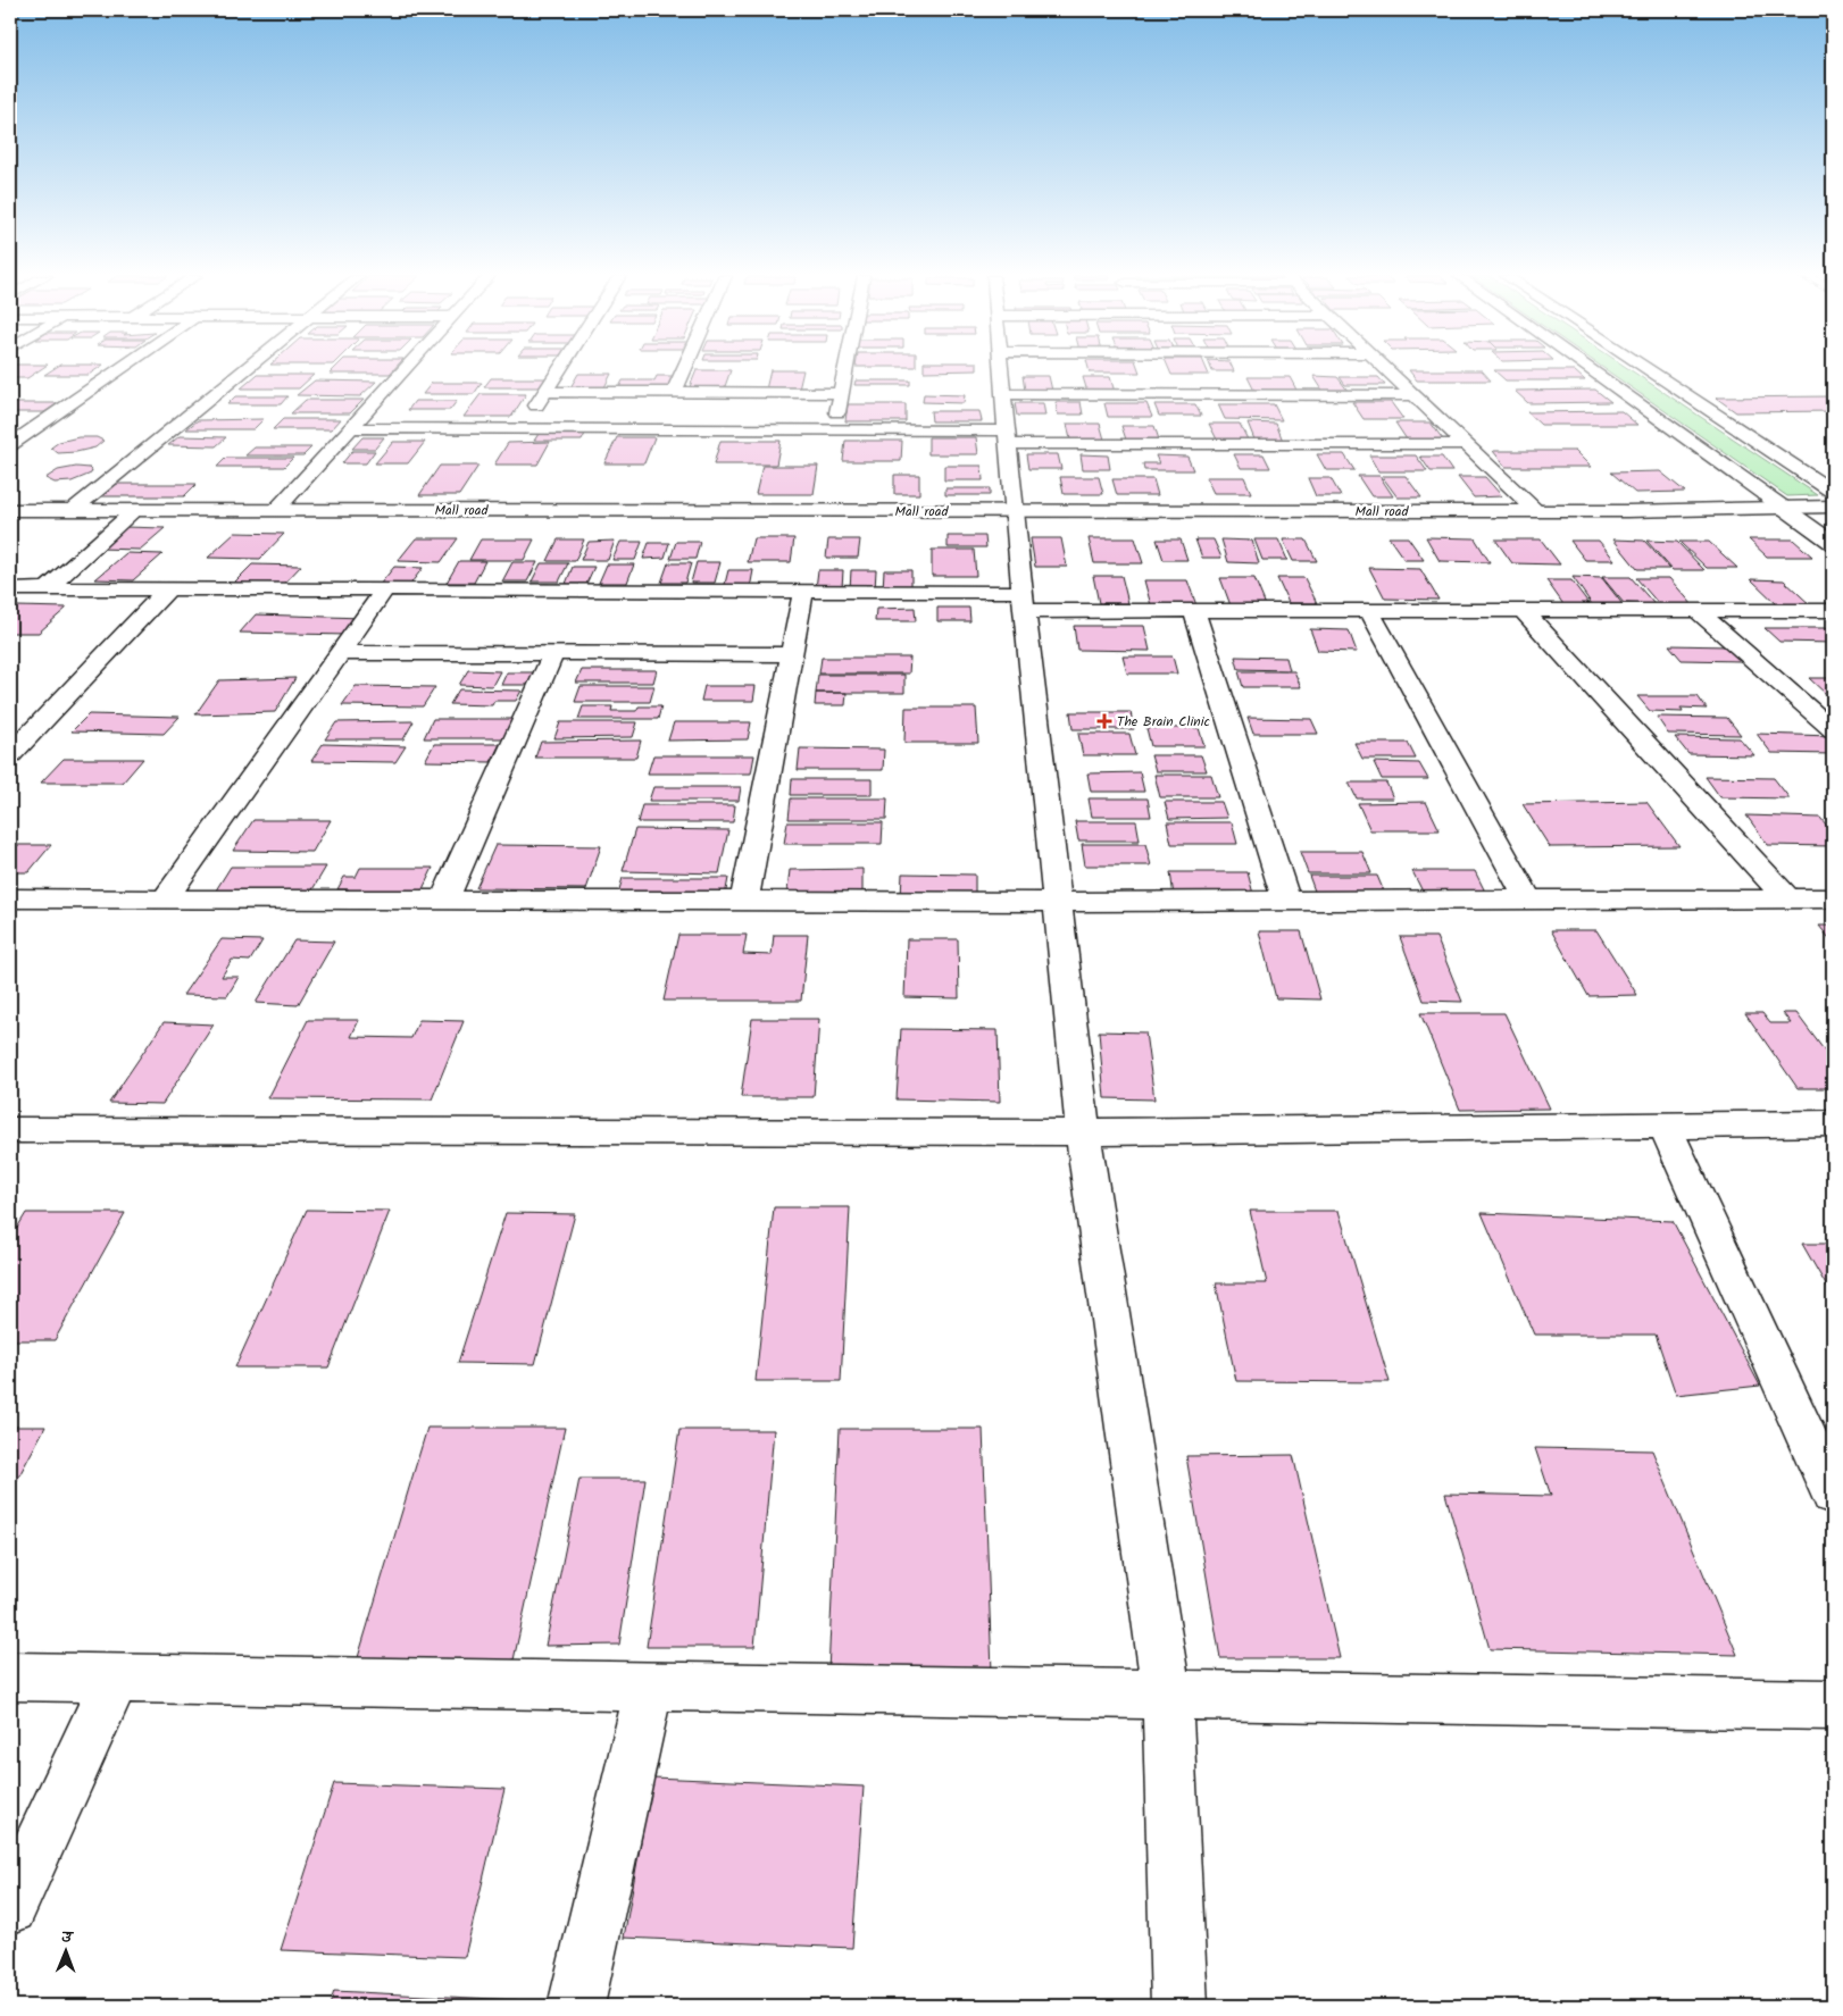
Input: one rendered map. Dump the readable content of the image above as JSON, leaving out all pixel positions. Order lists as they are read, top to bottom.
{
  "streets": {
    "street": ["Mall road"]
  },
  "places": {
    "health": ["The Brain Clinic"]
  },
  "north": "top"
}
